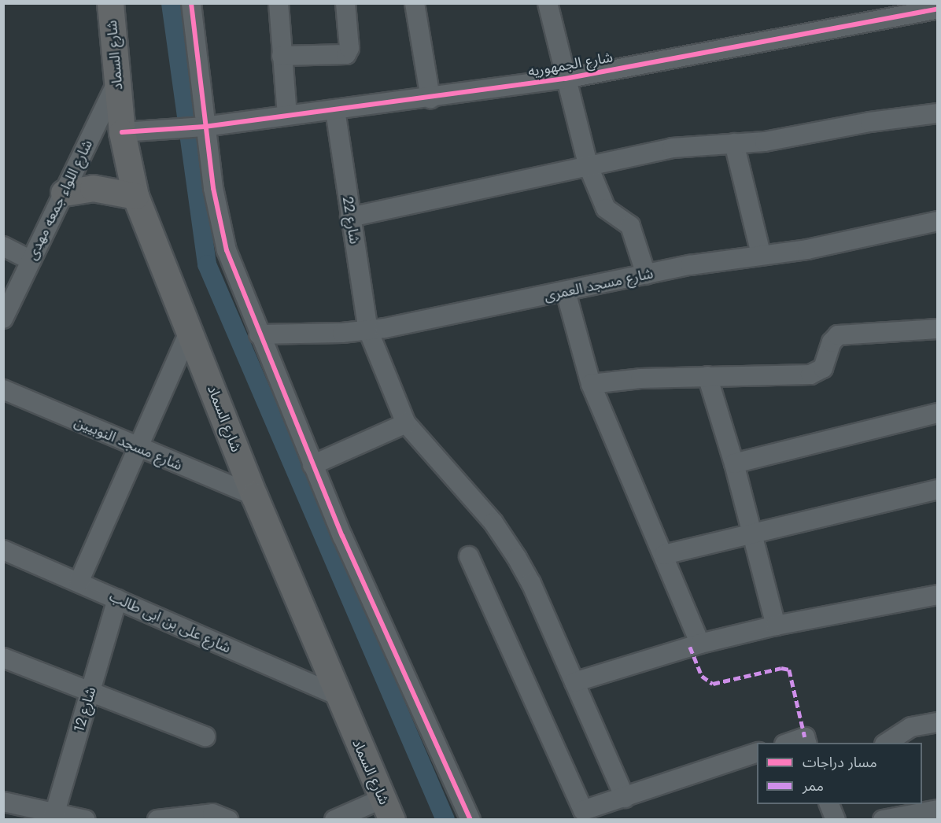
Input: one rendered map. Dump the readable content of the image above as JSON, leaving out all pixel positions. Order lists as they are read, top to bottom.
{
  "streets": {
    "highway": ["شارع السماد"],
    "street": [
      "شارع الجمهوريه",
      "شارع اللواء جمعه مهدى",
      "شارع 22",
      "شارع مسجد العمرى",
      "شارع مسجد النوبيين",
      "شارع على بن ابى طالب",
      "شارع 12"
    ]
  },
  "crossings": [
    ["شارع السماد", "شارع الجمهوريه"],
    ["شارع السماد", "شارع اللواء جمعه مهدى"],
    ["شارع السماد", "شارع مسجد النوبيين"],
    ["شارع السماد", "شارع على بن ابى طالب"],
    ["شارع الجمهوريه", "شارع 22"],
    ["شارع 22", "شارع مسجد العمرى"],
    ["شارع على بن ابى طالب", "شارع 12"]
  ],
  "legend": ["مسار دراجات", "ممر"]
}
